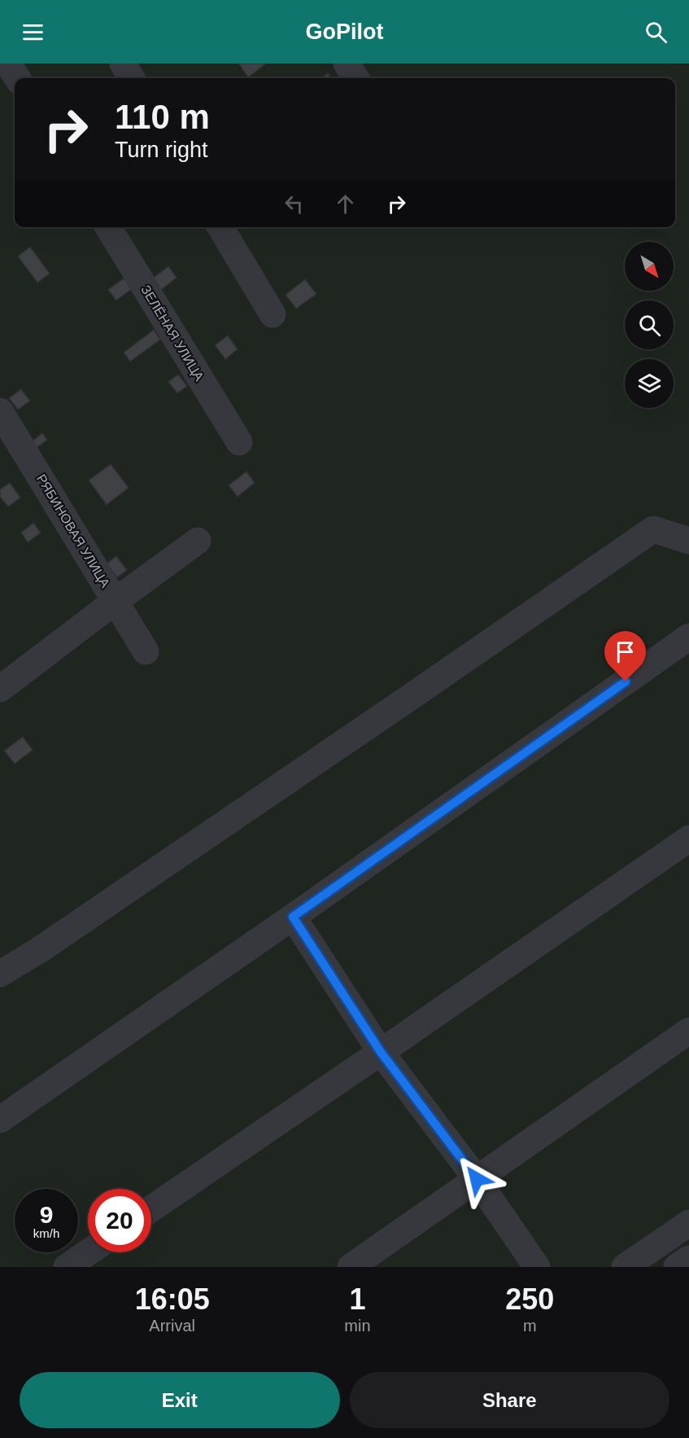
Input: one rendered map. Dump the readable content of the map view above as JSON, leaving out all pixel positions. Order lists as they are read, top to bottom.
{
  "streets": {
    "lane": ["ЗЕЛЁНАЯ УЛИЦА", "РЯБИНОВАЯ УЛИЦА"]
  },
  "north": "bottom right",
  "page": {
    "header": "GoPilot",
    "turn": ["110 m", "Turn right"],
    "speed": "9 km/h",
    "limit": "20",
    "eta": [
      "16:05",
      "Arrival",
      "1",
      "min",
      "250",
      "m"
    ],
    "buttons": ["Exit", "Share"]
  }
}
